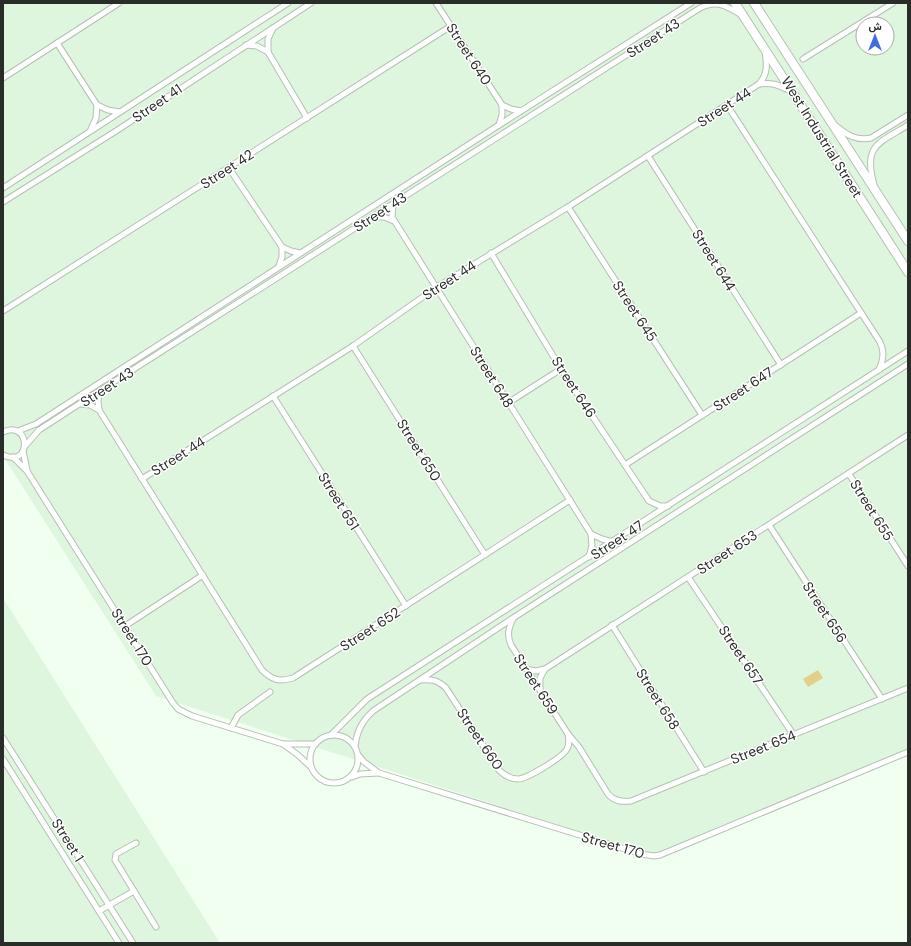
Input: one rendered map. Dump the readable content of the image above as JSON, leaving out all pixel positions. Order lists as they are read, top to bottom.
{
  "streets": {
    "main road": ["West Industrial Street"],
    "street": [
      "Street 43",
      "Street 640",
      "Street 41",
      "Street 44",
      "Street 42",
      "Street 644",
      "Street 645",
      "Street 648",
      "Street 646",
      "Street 647",
      "Street 650",
      "Street 651",
      "Street 655",
      "Street 47",
      "Street 653",
      "Street 656",
      "Street 652",
      "Street 170",
      "Street 657",
      "Street 659",
      "Street 658",
      "Street 660",
      "Street 654",
      "Street 1"
    ]
  },
  "crossings": [
    ["Street 43", "West Industrial Street"],
    ["Street 43", "Street 648"],
    ["Street 43", "Street 170"],
    ["Street 640", "Street 42"],
    ["Street 44", "West Industrial Street"],
    ["Street 44", "Street 644"],
    ["Street 44", "Street 645"],
    ["Street 44", "Street 648"],
    ["Street 44", "Street 646"],
    ["Street 44", "Street 650"],
    ["Street 44", "Street 651"],
    ["Street 44", "Street 652"],
    ["Street 644", "Street 647"],
    ["Street 645", "Street 647"],
    ["Street 648", "Street 652"],
    ["Street 646", "Street 647"],
    ["Street 646", "Street 47"],
    ["Street 650", "Street 652"],
    ["Street 651", "Street 652"],
    ["Street 655", "Street 653"],
    ["Street 47", "Street 170"],
    ["Street 47", "Street 659"],
    ["Street 47", "Street 660"],
    ["Street 653", "Street 656"],
    ["Street 653", "Street 657"],
    ["Street 653", "Street 658"],
    ["Street 656", "Street 654"],
    ["Street 657", "Street 654"],
    ["Street 659", "Street 654"],
    ["Street 658", "Street 654"]
  ],
  "north": "top"
}
